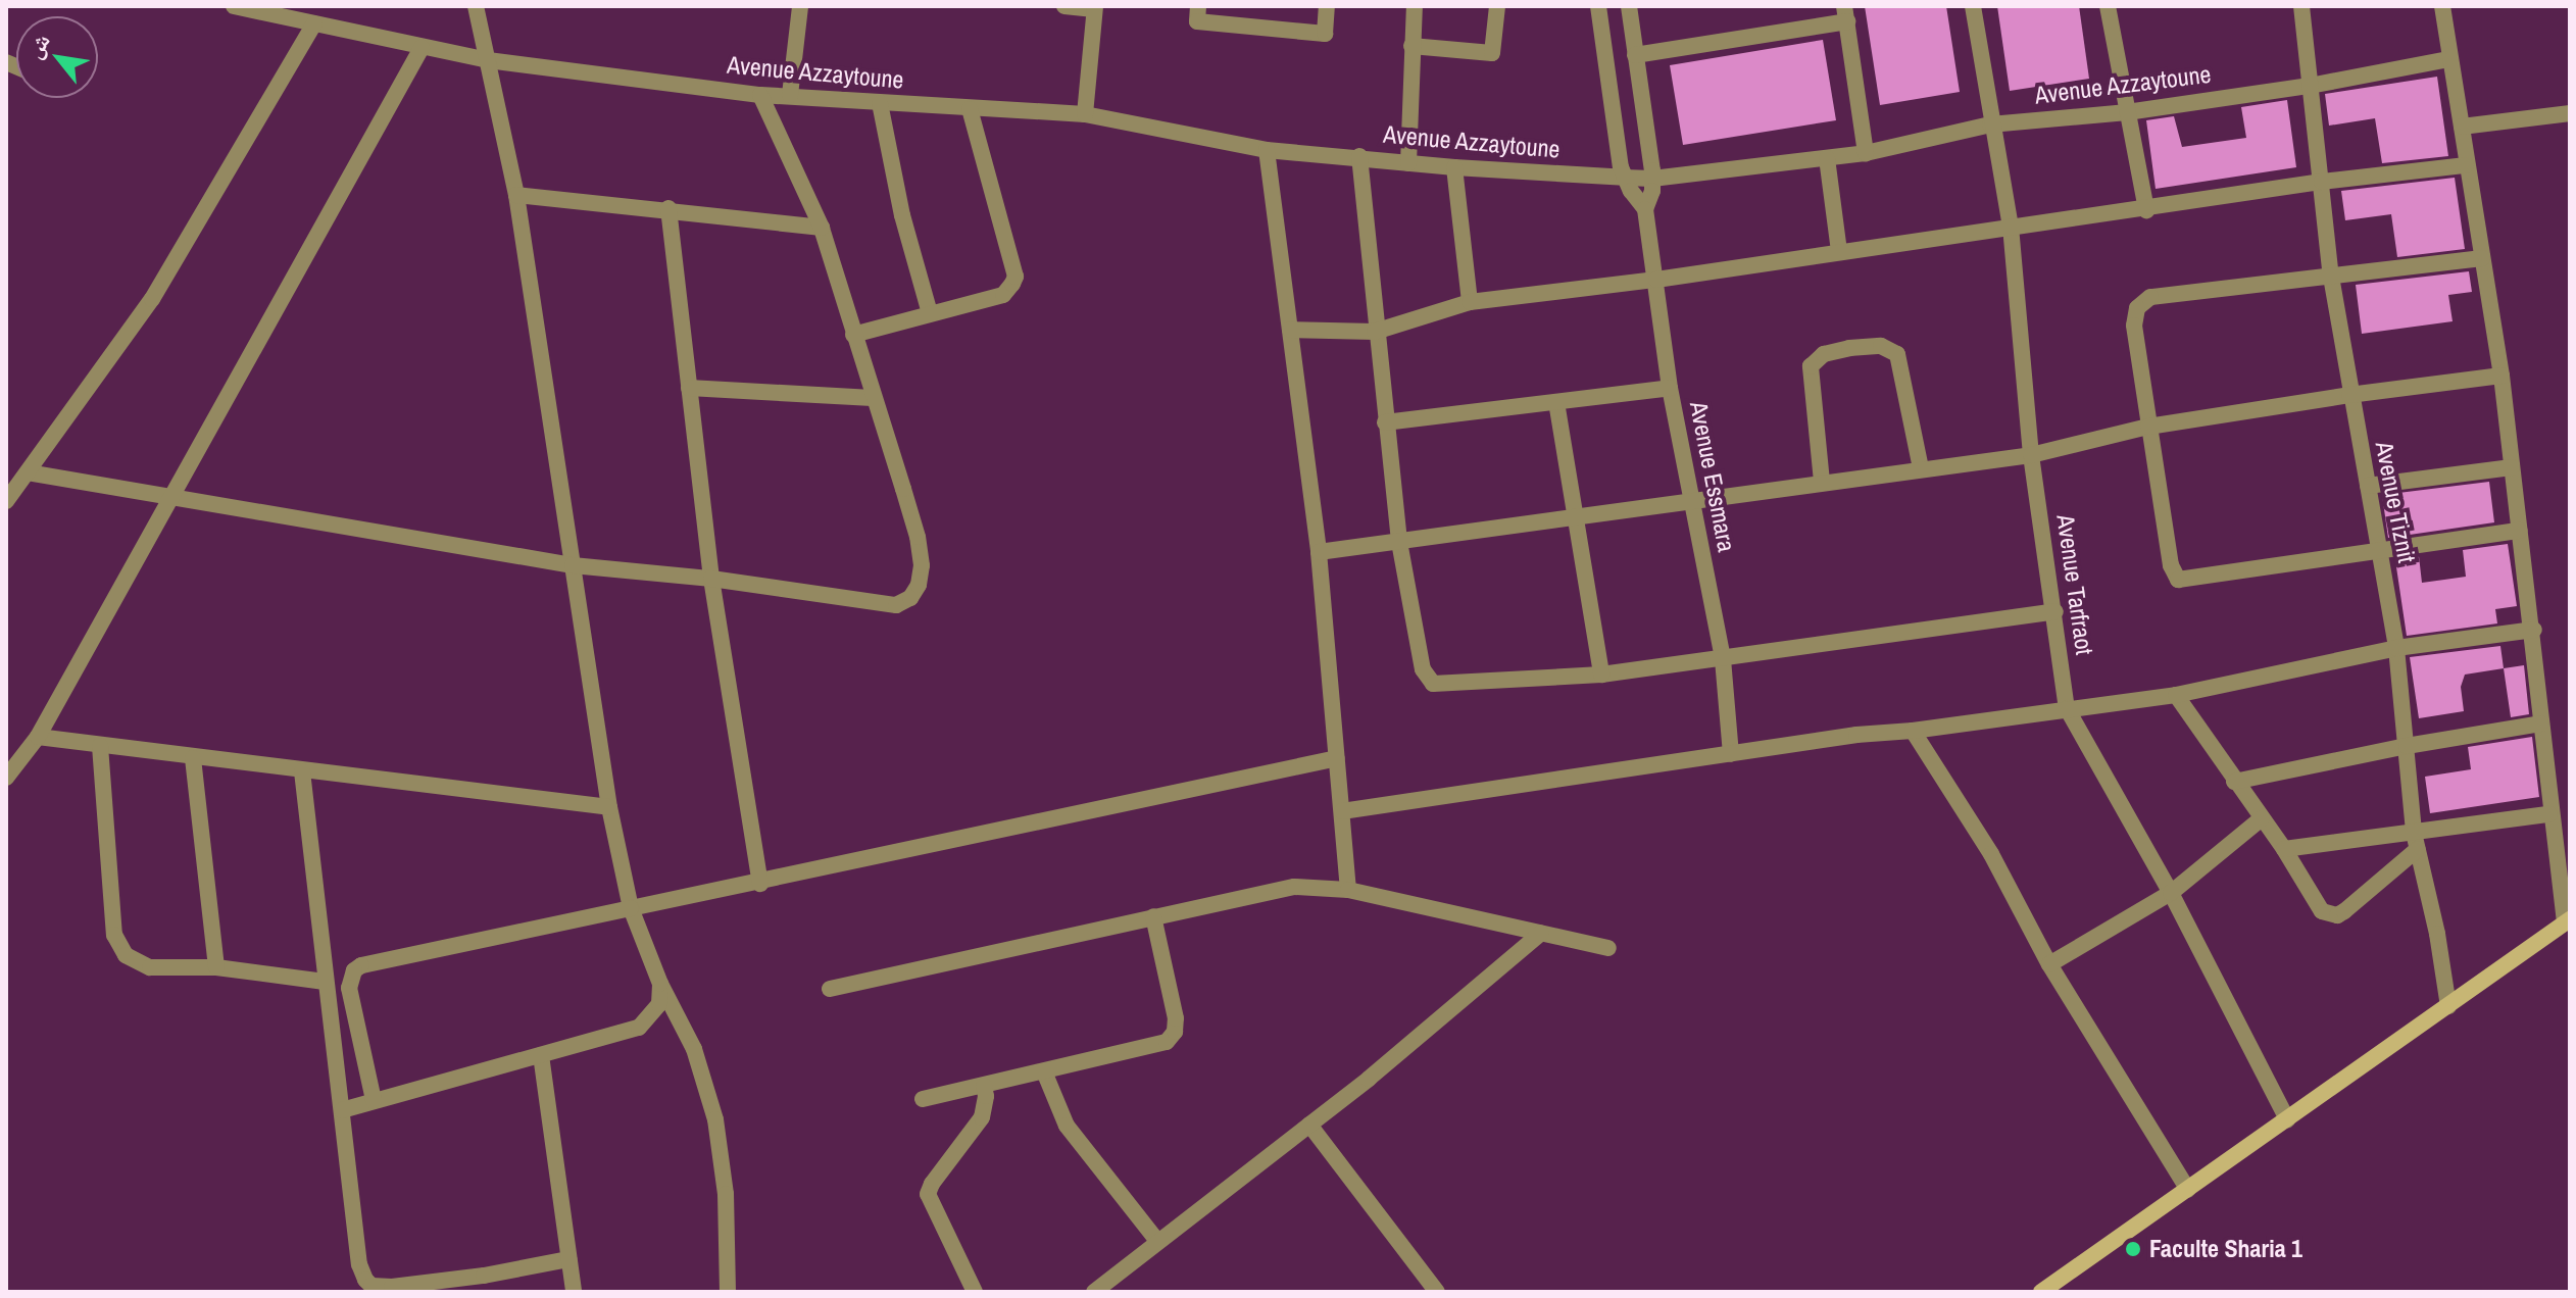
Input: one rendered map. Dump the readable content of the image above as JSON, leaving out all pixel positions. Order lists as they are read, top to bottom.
{
  "streets": {
    "street": [
      "Avenue Azzaytoune",
      "Avenue Essmara",
      "Avenue Tiznit",
      "Avenue Tarfraot"
    ]
  },
  "crossings": [
    ["Avenue Azzaytoune", "Avenue Essmara"],
    ["Avenue Azzaytoune", "Avenue Tiznit"],
    ["Avenue Azzaytoune", "Avenue Tarfraot"]
  ],
  "places": ["Faculte Sharia 1"],
  "north": "top left"
}
